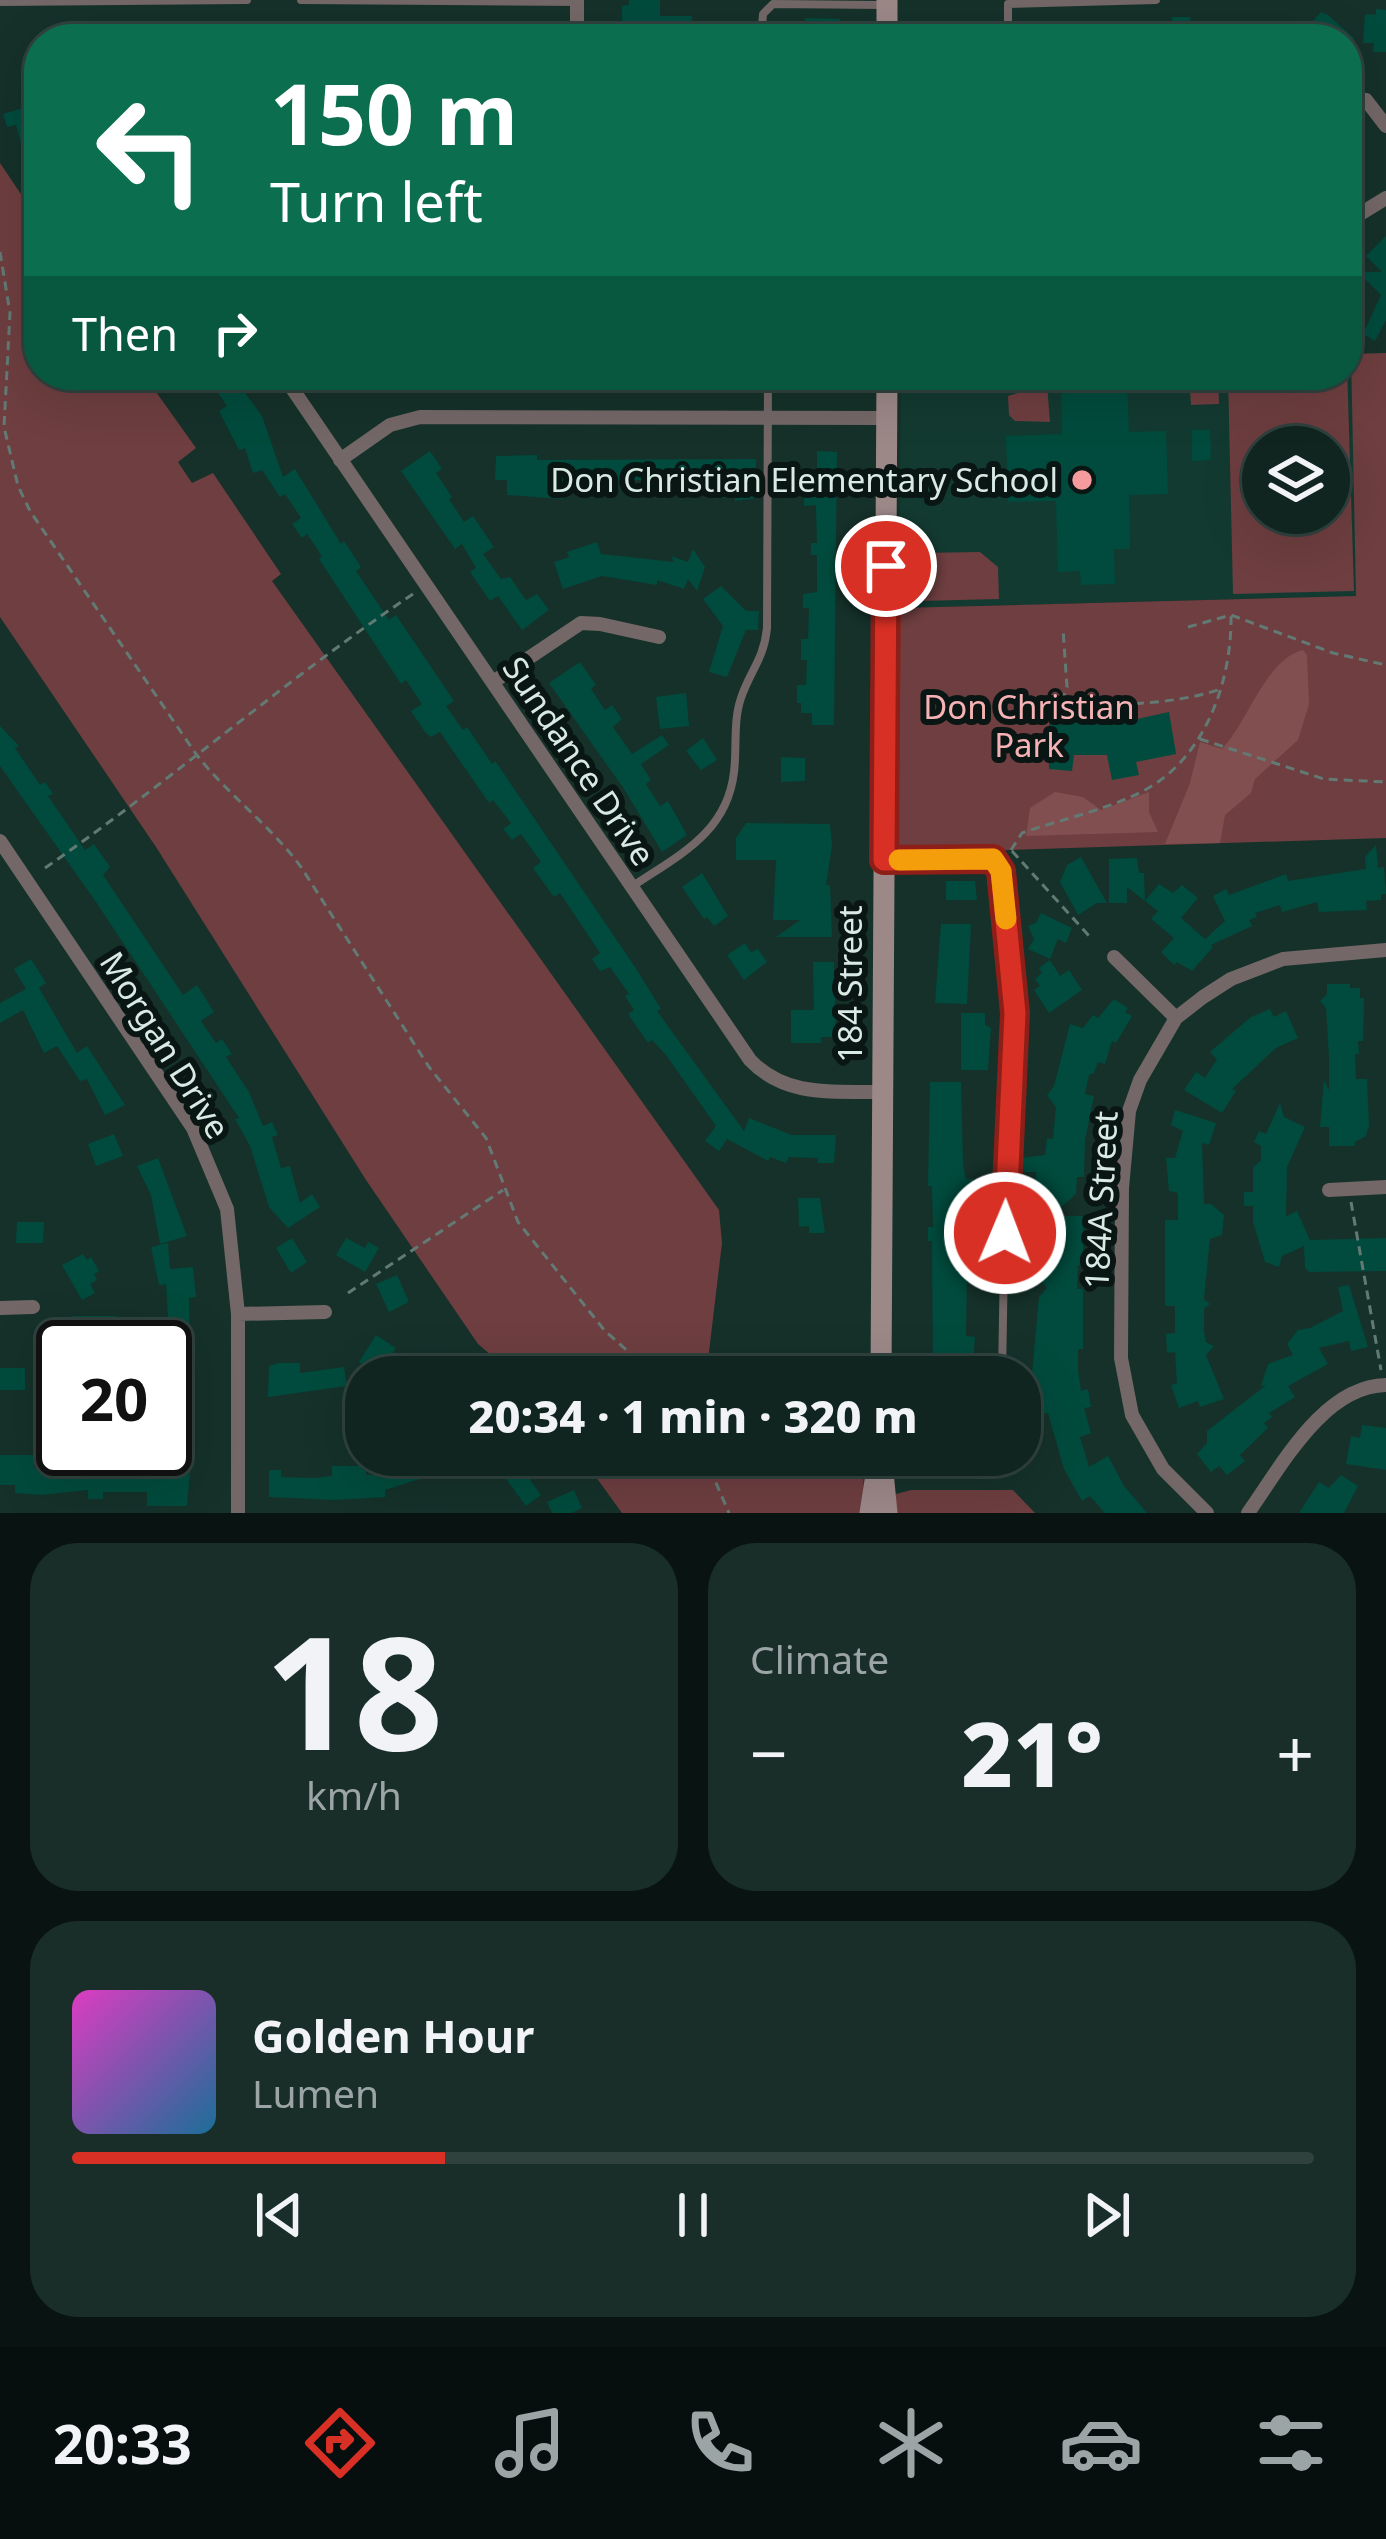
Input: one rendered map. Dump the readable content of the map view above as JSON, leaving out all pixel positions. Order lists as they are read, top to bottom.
{
  "streets": {
    "main road": ["184 Street"],
    "street": ["Sundance Drive", "Morgan Drive", "184A Street"]
  },
  "crossings": [
    ["Sundance Drive", "184 Street"]
  ],
  "parks": ["Don Christian Park"],
  "places": ["Don Christian Elementary School"],
  "page": {
    "turn": ["150 m", "Turn left"],
    "then": "Then",
    "limit": "20",
    "trip": "20:34 · 1 min · 320 m",
    "tile": [
      ["18", "km/h"],
      "Climate"
    ],
    "heat": ["−", "21°", "+"],
    "song": ["Golden Hour", "Lumen"],
    "tabs": "20:33"
  }
}
